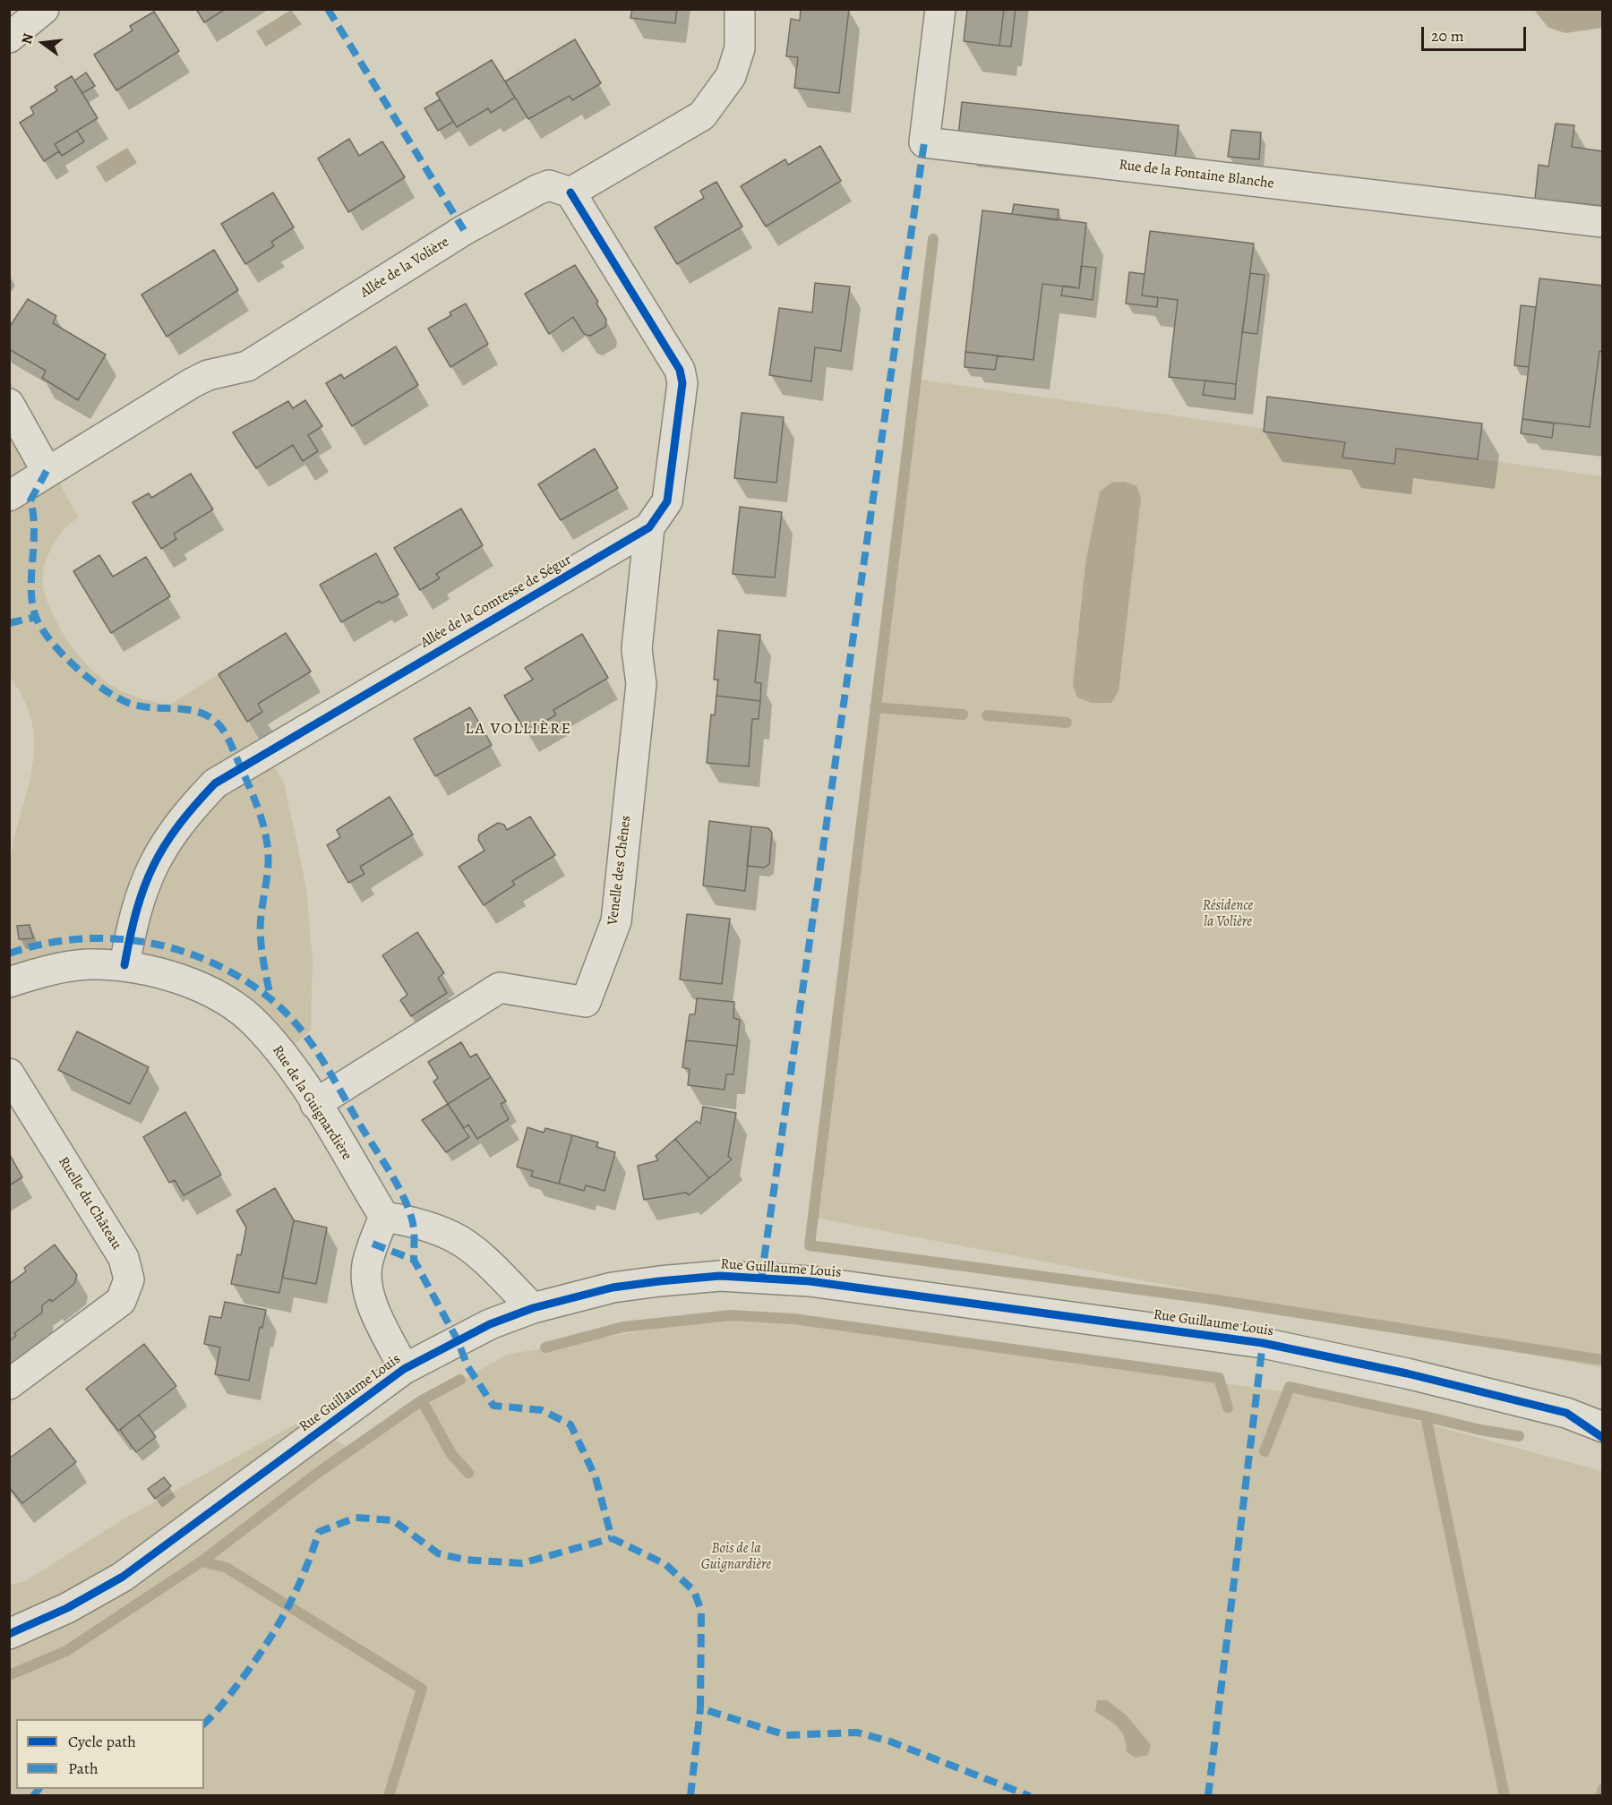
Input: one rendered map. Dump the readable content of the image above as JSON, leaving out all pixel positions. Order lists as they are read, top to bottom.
{
  "streets": {
    "street": [
      "Rue de la Fontaine Blanche",
      "Allée de la Volière",
      "Allée de la Comtesse de Ségur",
      "Venelle des Chênes",
      "Rue de la Guignardière",
      "Ruelle du Château",
      "Rue Guillaume Louis"
    ]
  },
  "crossings": [
    ["Allée de la Volière", "Allée de la Comtesse de Ségur"],
    ["Allée de la Comtesse de Ségur", "Venelle des Chênes"],
    ["Allée de la Comtesse de Ségur", "Rue de la Guignardière"],
    ["Venelle des Chênes", "Rue de la Guignardière"]
  ],
  "districts": ["LA VOLLIÈRE"],
  "parks": ["Résidence la Volière", "Bois de la Guignardière"],
  "legend": ["Cycle path", "Path"],
  "scale_bar": "20 m",
  "north": "left"
}
